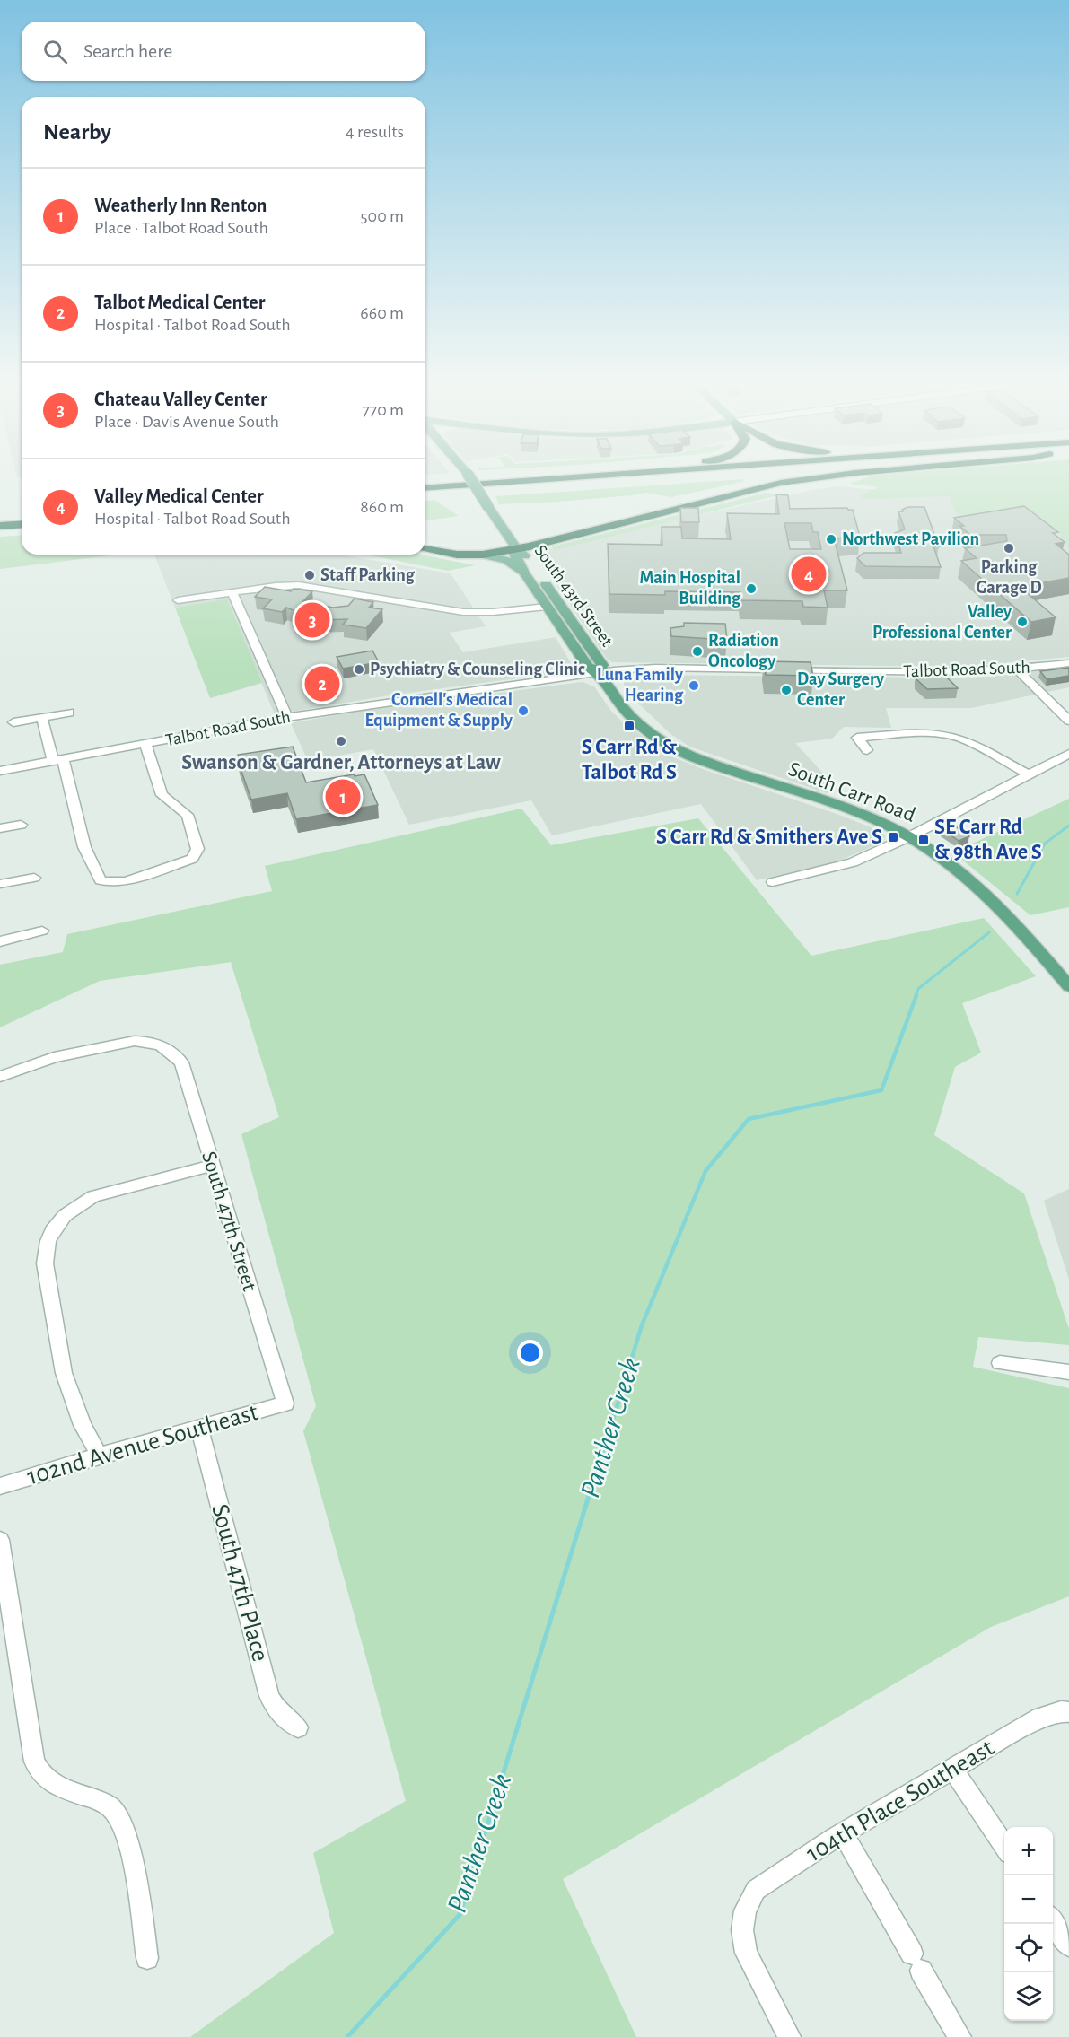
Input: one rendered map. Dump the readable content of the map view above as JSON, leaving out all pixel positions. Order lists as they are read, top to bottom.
{
  "streets": {
    "main road": ["South 43rd Street", "South Carr Road"],
    "street": [
      "Talbot Road South",
      "South 47th Street",
      "102nd Avenue Southeast",
      "South 47th Place",
      "104th Place Southeast"
    ]
  },
  "crossings": [
    ["South 43rd Street", "Talbot Road South"],
    ["South 43rd Street", "South Carr Road"],
    ["Talbot Road South", "South Carr Road"],
    ["South 47th Street", "102nd Avenue Southeast"],
    ["102nd Avenue Southeast", "South 47th Place"]
  ],
  "water": ["Panther Creek"],
  "places": {
    "other": [
      "Northwest Pavilion",
      "Parking Garage D",
      "Staff Parking",
      "Main Hospital Building",
      "Valley Professional Center",
      "Radiation Oncology",
      "Psychiatry & Counseling Clinic",
      "Luna Family Hearing",
      "Day Surgery Center",
      "Cornell's Medical Equipment & Supply",
      "Swanson & Gardner, Attorneys at Law"
    ],
    "transit": ["S Carr Rd & Talbot Rd S", "S Carr Rd & Smithers Ave S", "SE Carr Rd & 98th Ave S"]
  },
  "page": {
    "search": "Search here",
    "heading": ["Nearby", "4 results"],
    "list": [
      {
        "mark": "1",
        "name": "Weatherly Inn Renton",
        "note": "Place · Talbot Road South",
        "value": "500 m"
      },
      {
        "mark": "2",
        "name": "Talbot Medical Center",
        "note": "Hospital · Talbot Road South",
        "value": "660 m"
      },
      {
        "mark": "3",
        "name": "Chateau Valley Center",
        "note": "Place · Davis Avenue South",
        "value": "770 m"
      },
      {
        "mark": "4",
        "name": "Valley Medical Center",
        "note": "Hospital · Talbot Road South",
        "value": "860 m"
      }
    ],
    "pins": [
      "4",
      "3",
      "2",
      "1"
    ],
    "map_buttons": ["+", "−"]
  }
}
